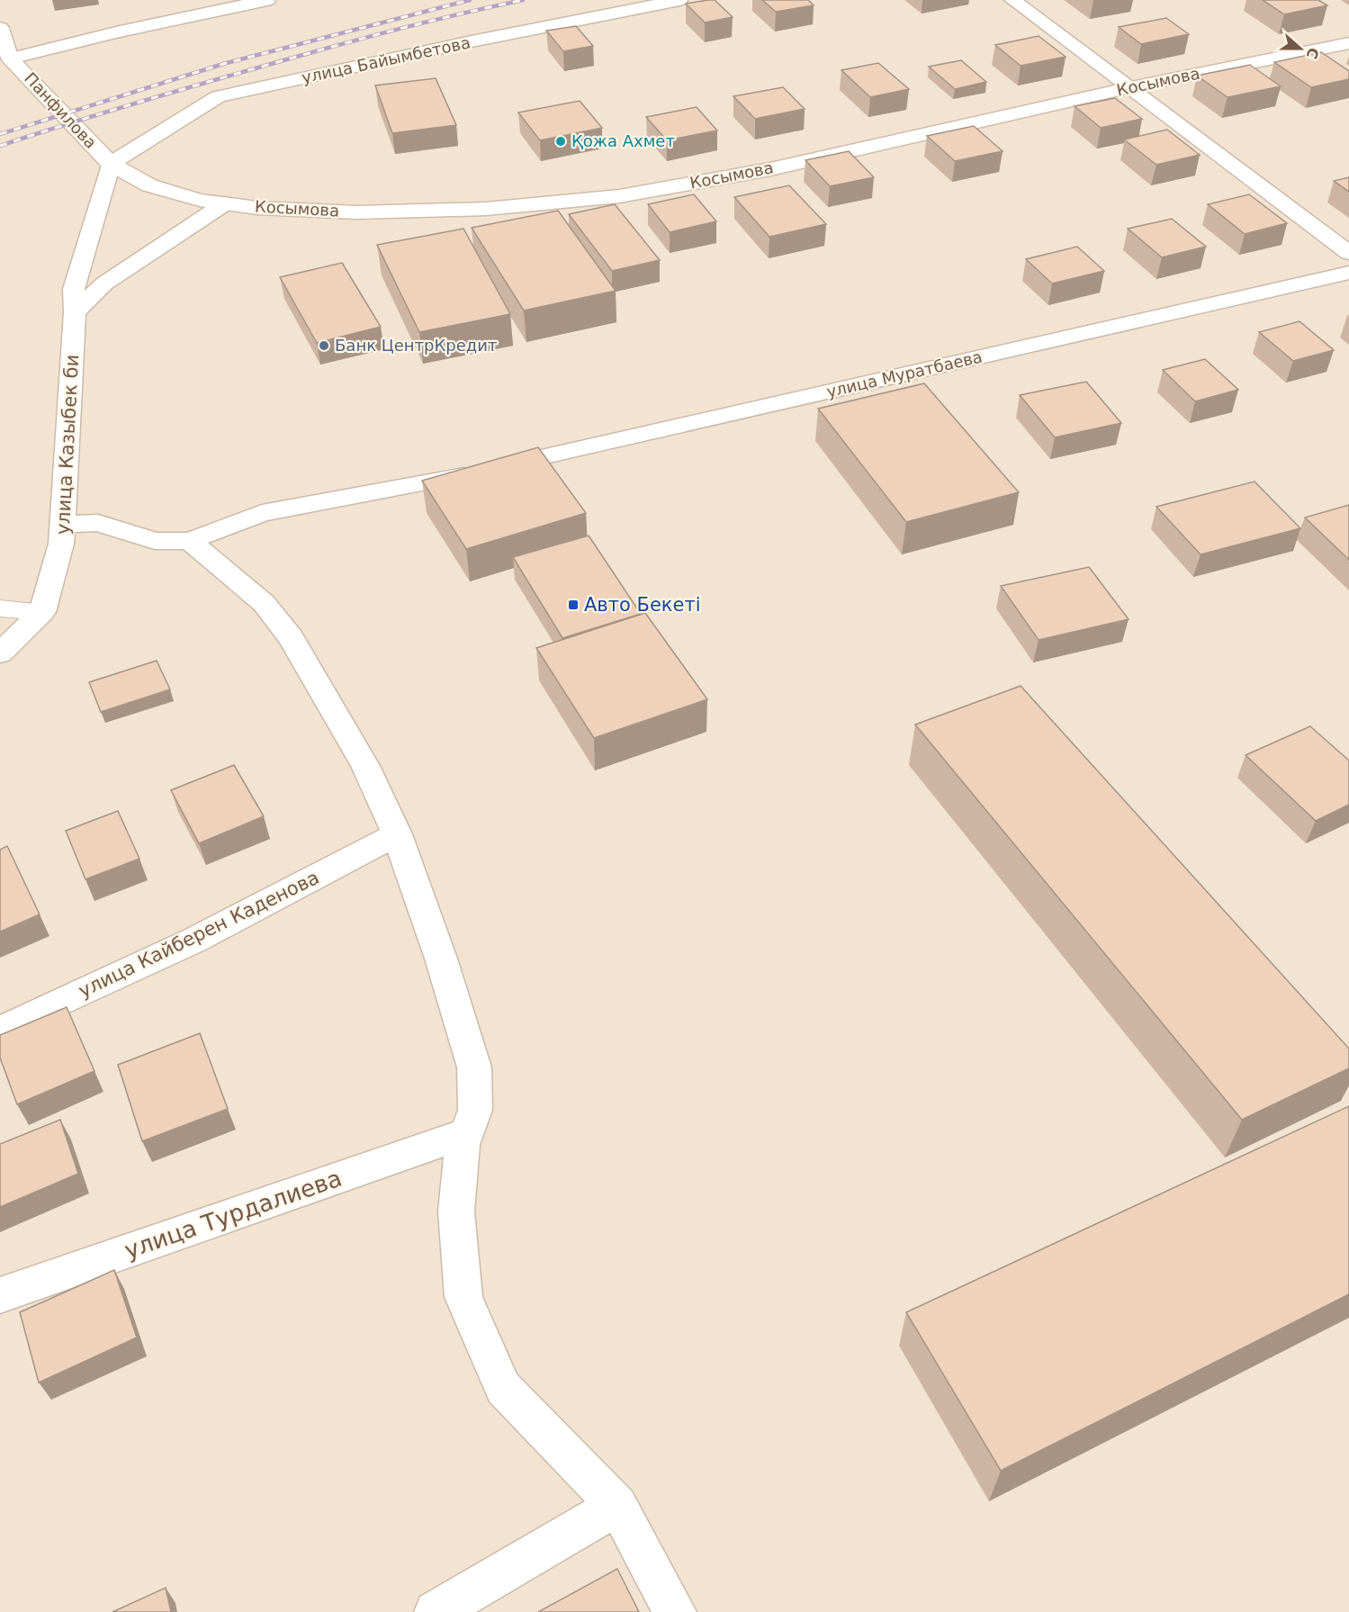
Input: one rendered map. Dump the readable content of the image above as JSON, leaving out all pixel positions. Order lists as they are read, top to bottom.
{
  "streets": {
    "street": [
      "улица Байымбетова",
      "Косымова",
      "Панфилова",
      "улица Муратбаева",
      "улица Казыбек би",
      "улица Кайберен Каденова",
      "улица Турдалиева"
    ]
  },
  "crossings": [
    ["улица Байымбетова", "Косымова"],
    ["улица Байымбетова", "Панфилова"],
    ["улица Байымбетова", "улица Казыбек би"],
    ["Косымова", "Панфилова"],
    ["Косымова", "улица Казыбек би"],
    ["Панфилова", "улица Казыбек би"]
  ],
  "places": {
    "other": ["Қожа Ахмет", "Банк ЦентрКредит"],
    "transit": ["Авто Бекетi"]
  },
  "north": "right"
}
